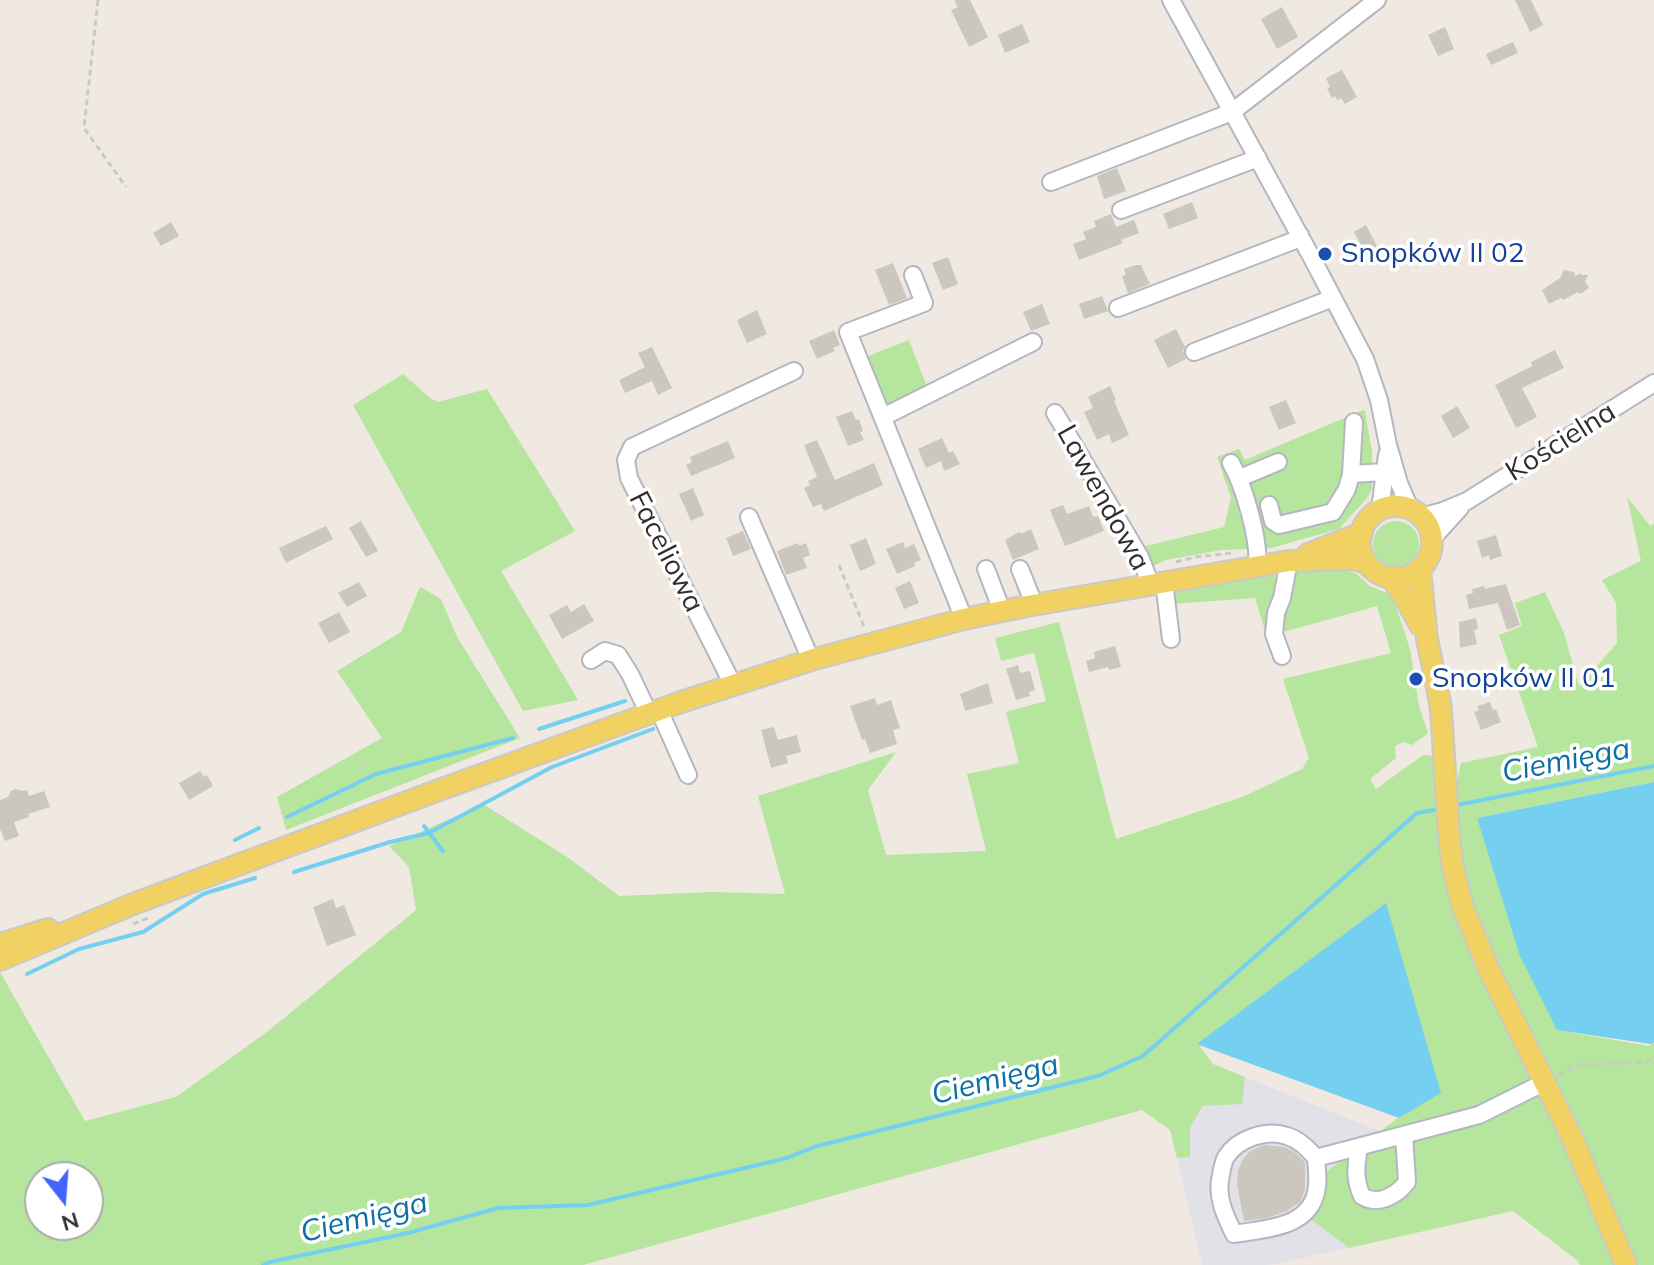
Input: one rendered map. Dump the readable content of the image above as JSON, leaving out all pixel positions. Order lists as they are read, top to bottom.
{
  "streets": {
    "street": ["Kościelna", "Lawendowa", "Faceliowa"]
  },
  "water": ["Ciemięga"],
  "places": ["Snopków II 02", "Snopków II 01"],
  "north": "bottom"
}
